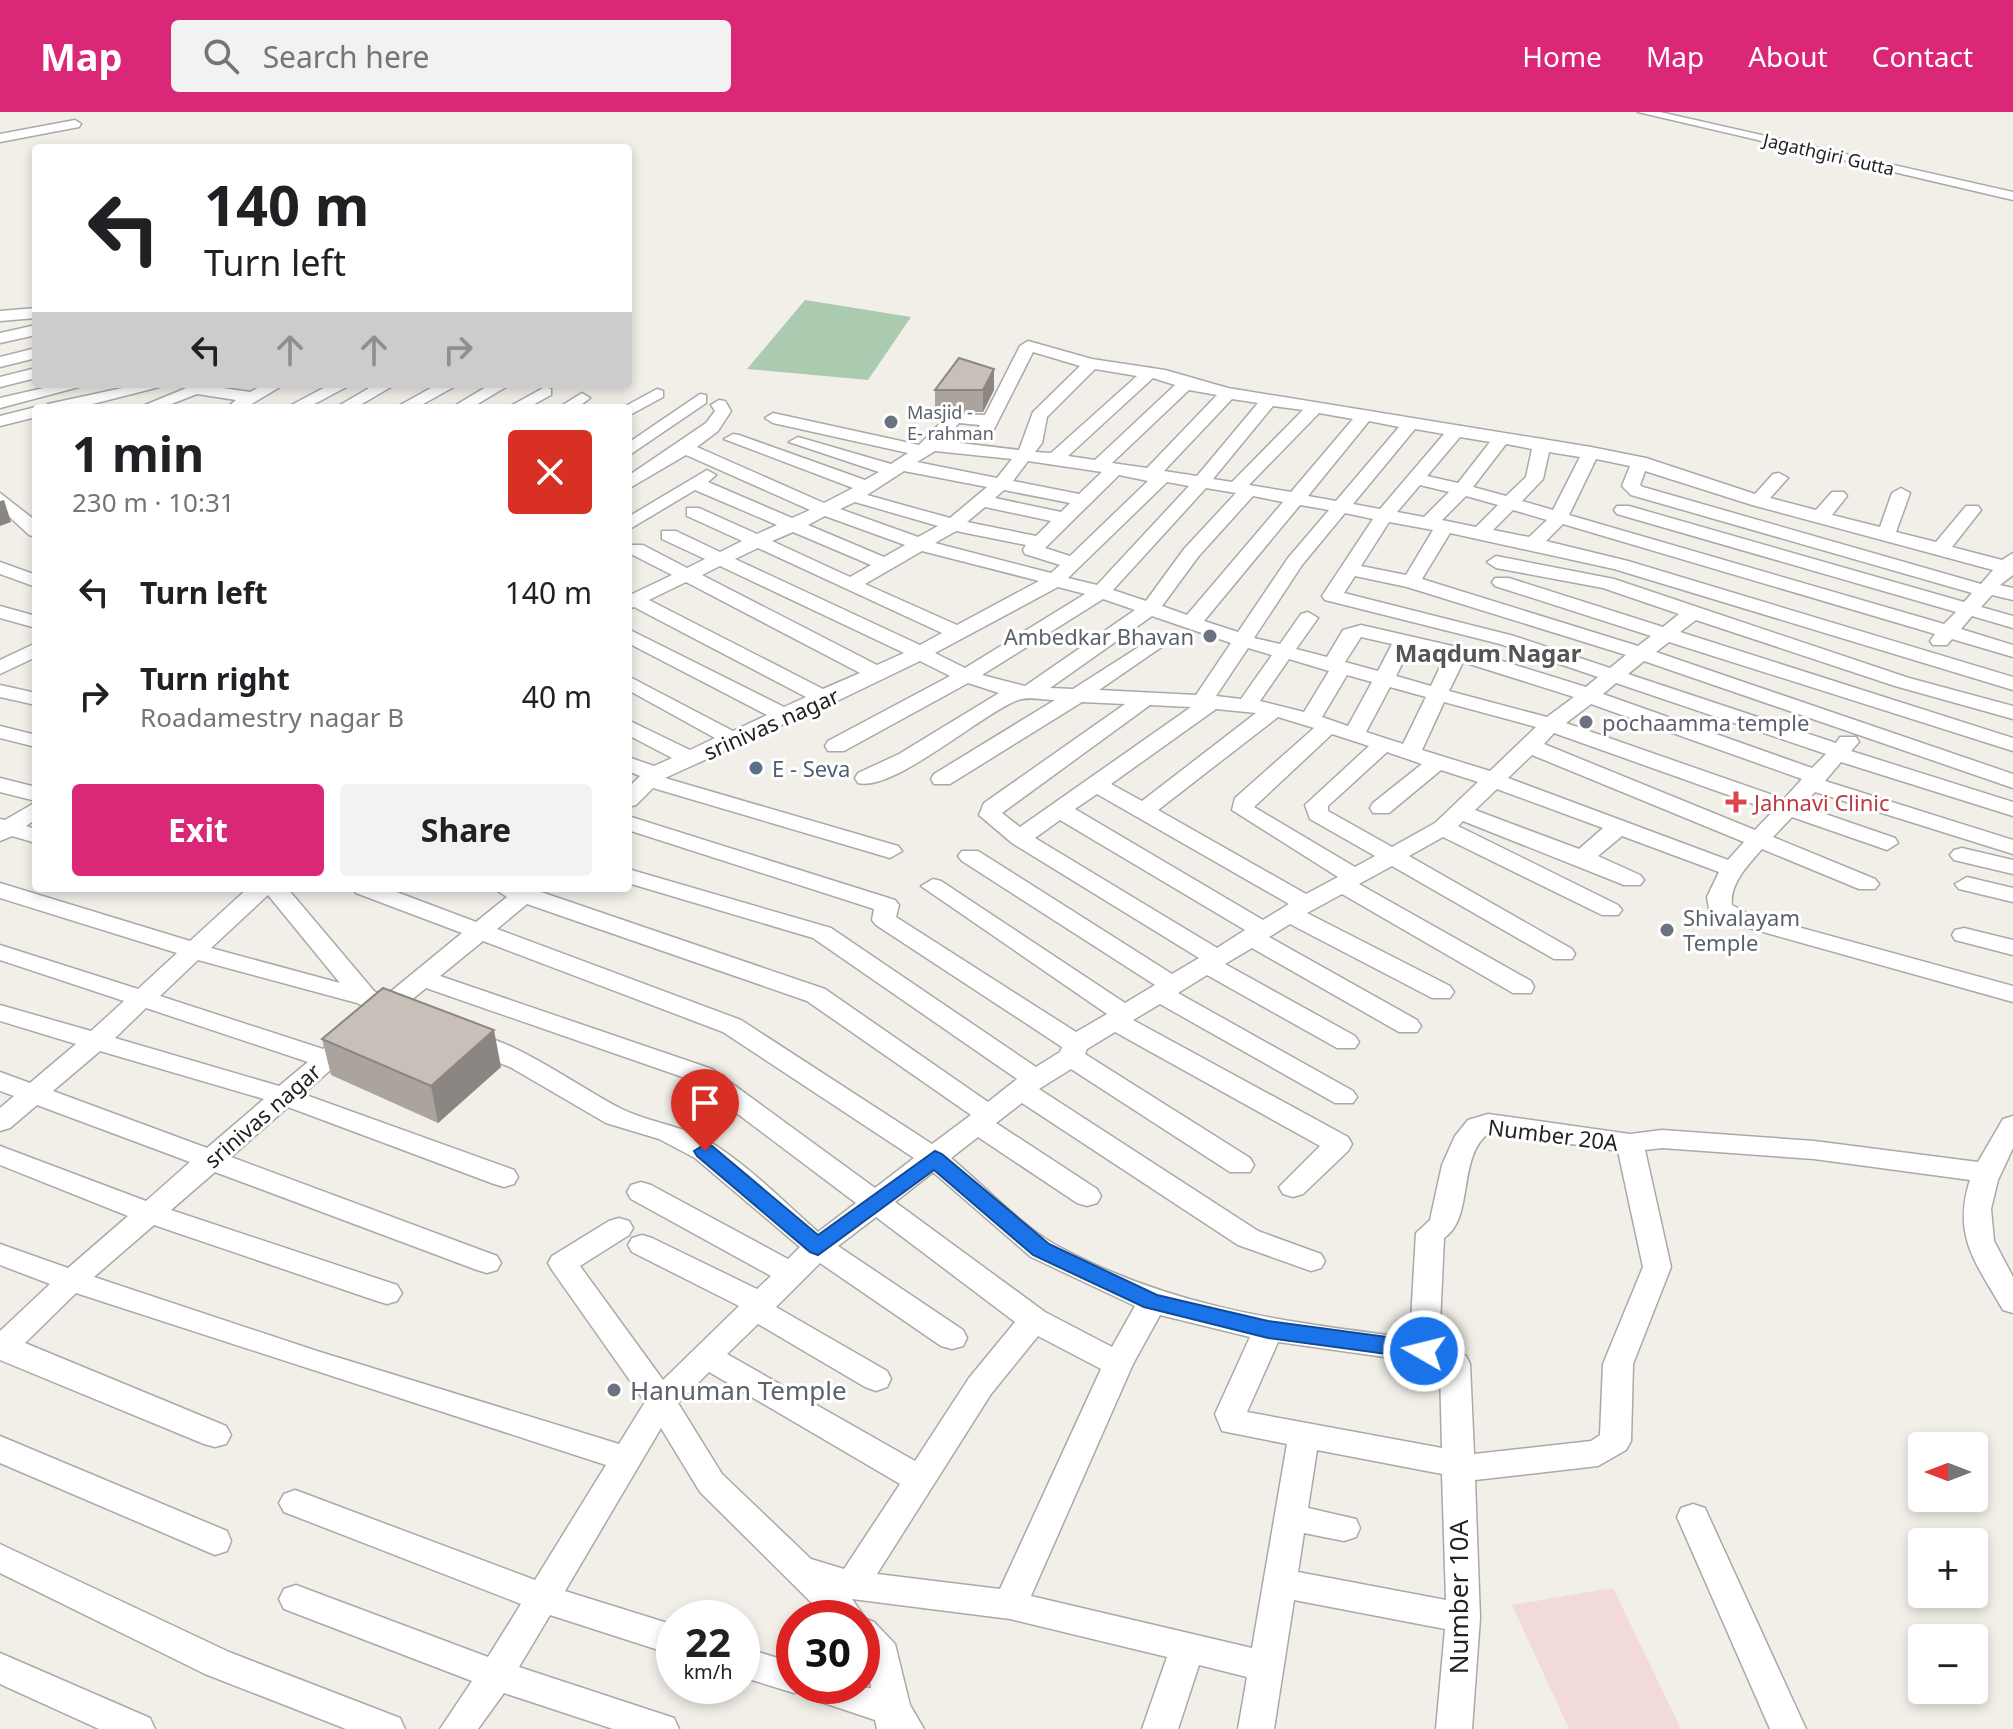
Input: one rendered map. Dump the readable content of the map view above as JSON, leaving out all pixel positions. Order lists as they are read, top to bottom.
{
  "streets": {
    "street": [
      "Jagathgiri Gutta",
      "srinivas nagar",
      "Number 20A",
      "Number 10A"
    ]
  },
  "crossings": [
    ["Number 20A", "Number 10A"]
  ],
  "districts": ["Maqdum Nagar"],
  "places": {
    "other": [
      "Masjid - E- rahman",
      "Ambedkar Bhavan",
      "pochaamma temple",
      "E - Seva",
      "Shivalayam Temple",
      "Hanuman Temple"
    ],
    "health": ["Jahnavi Clinic"]
  },
  "north": "left",
  "page": {
    "header": "Map",
    "search": "Search here",
    "nav": [
      "Home",
      "Map",
      "About",
      "Contact"
    ],
    "turn": ["140 m", "Turn left"],
    "heading": ["1 min", "230 m · 10:31"],
    "list": [
      {
        "name": "Turn left",
        "value": "140 m"
      },
      {
        "name": "Turn right",
        "note": "Roadamestry nagar B",
        "value": "40 m"
      }
    ],
    "buttons": ["Exit", "Share"],
    "map_buttons": ["+", "−"],
    "speed": "22 km/h",
    "limit": "30"
  }
}
